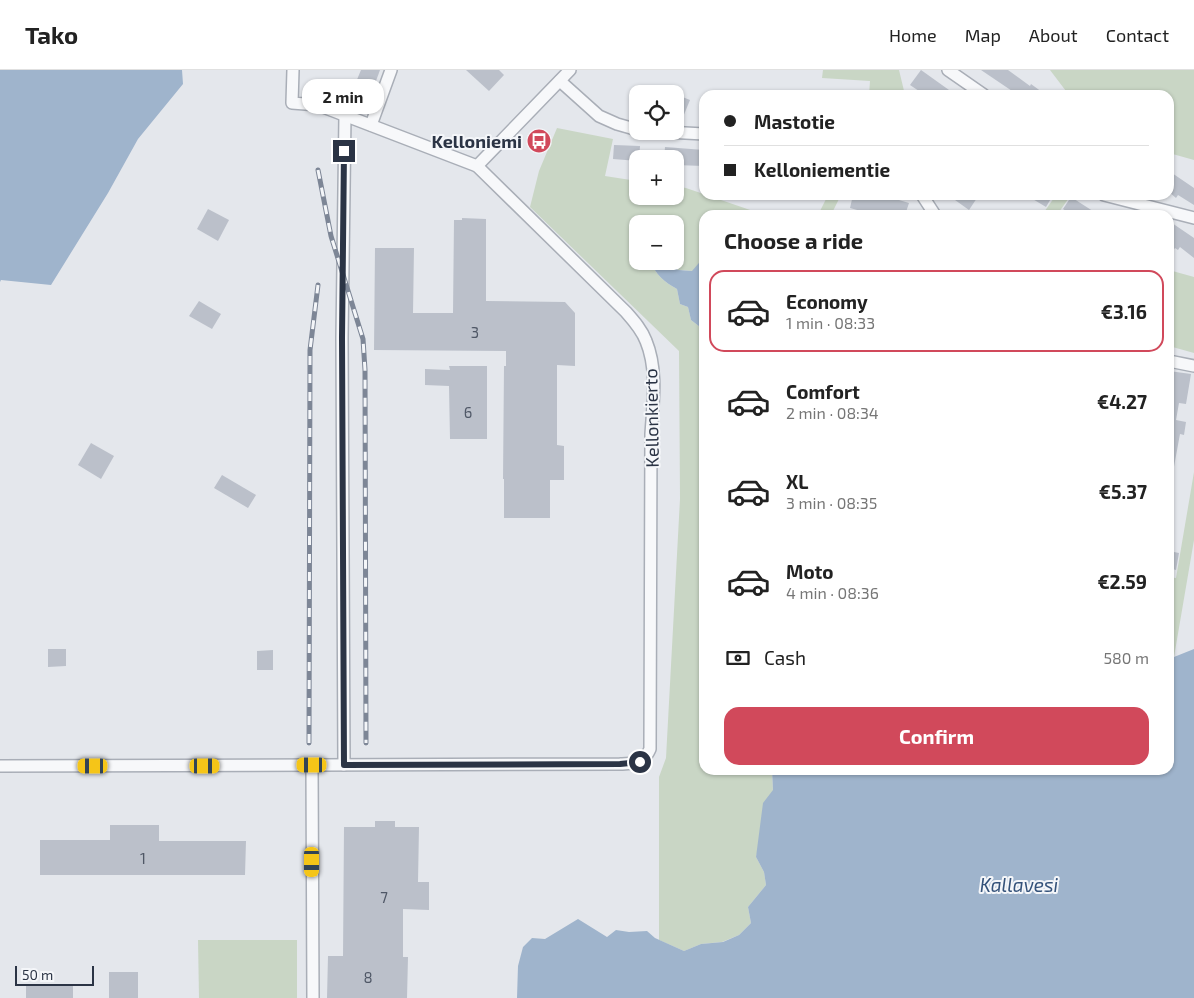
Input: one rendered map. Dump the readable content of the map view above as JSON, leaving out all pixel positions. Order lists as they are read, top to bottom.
{
  "streets": {
    "street": ["Kellonkierto"]
  },
  "water": ["Kallavesi"],
  "places": {
    "bus stop": ["Kelloniemi"]
  },
  "house_numbers": [
    "3",
    "6",
    "1",
    "7",
    "8"
  ],
  "scale_bar": "50 m",
  "page": {
    "header": "Tako",
    "nav": [
      "Home",
      "Map",
      "About",
      "Contact"
    ],
    "bubble": "2 min",
    "map_buttons": ["+", "−"],
    "banner": ["Mastotie", "Kelloniementie"],
    "heading": "Choose a ride",
    "list": [
      {
        "name": "Economy",
        "note": "1 min · 08:33",
        "value": "€3.16"
      },
      {
        "name": "Comfort",
        "note": "2 min · 08:34",
        "value": "€4.27"
      },
      {
        "name": "XL",
        "note": "3 min · 08:35",
        "value": "€5.37"
      },
      {
        "name": "Moto",
        "note": "4 min · 08:36",
        "value": "€2.59"
      }
    ],
    "pay": ["Cash", "580 m"],
    "buttons": "Confirm",
    "scale": "50 m"
  }
}
